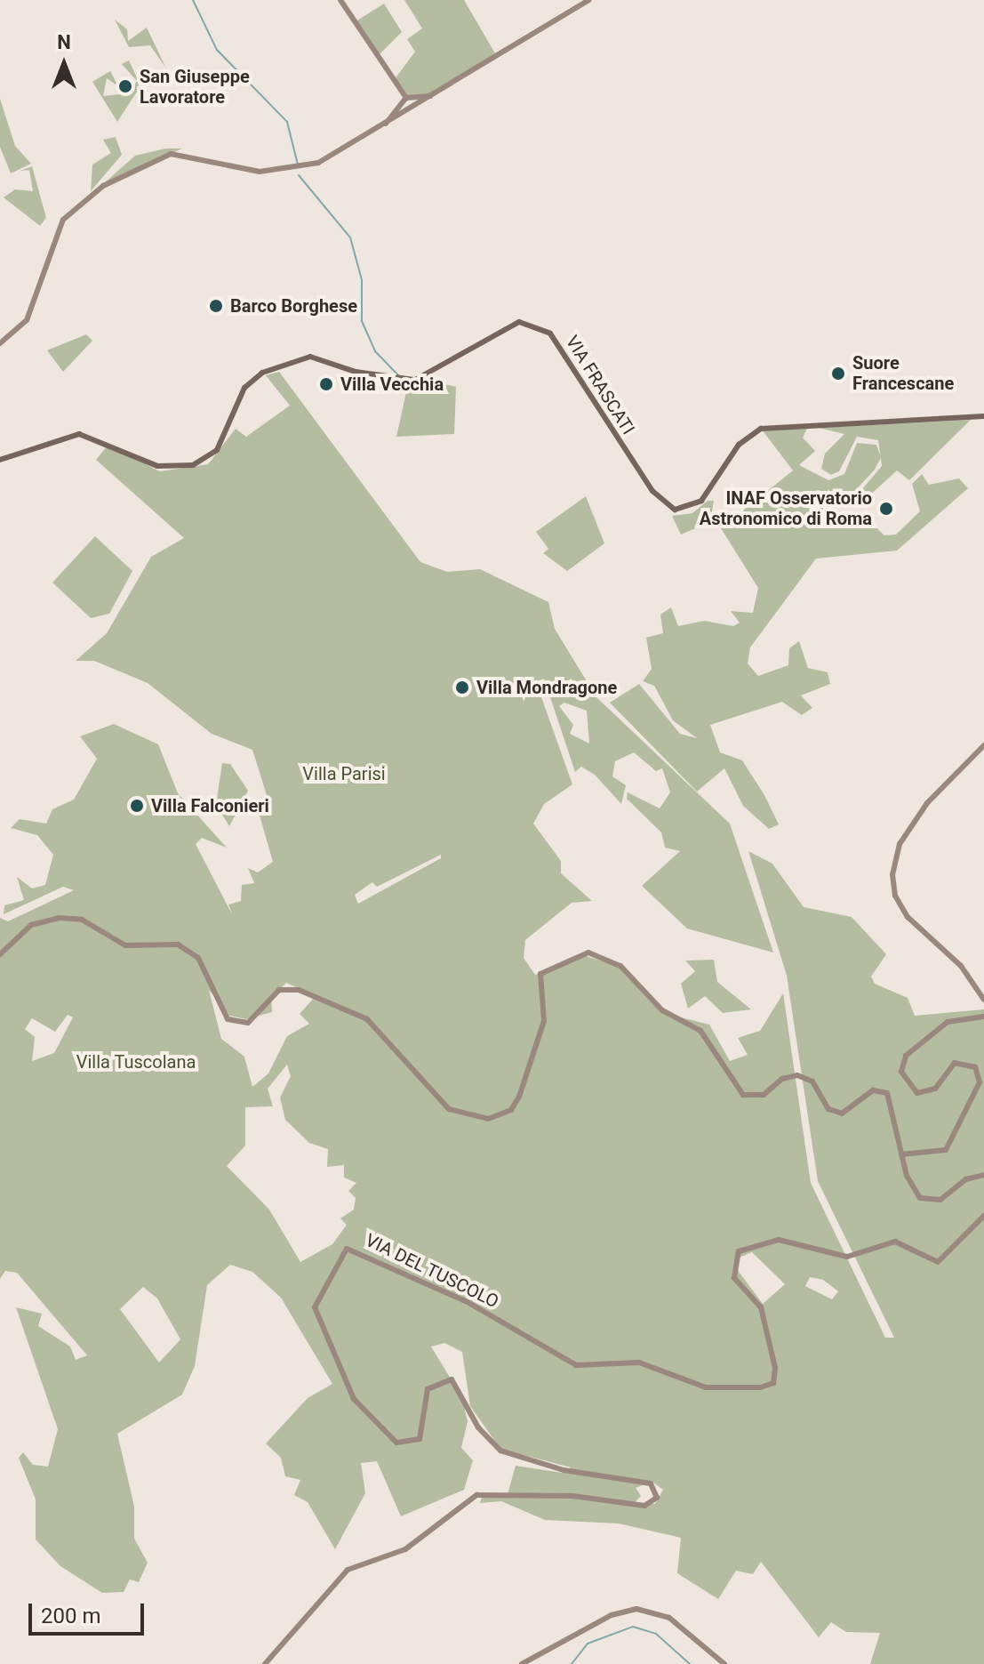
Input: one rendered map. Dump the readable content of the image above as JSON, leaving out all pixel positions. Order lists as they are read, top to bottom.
{
  "streets": {
    "main road": ["VIA FRASCATI"],
    "street": ["VIA DEL TUSCOLO"]
  },
  "parks": ["Villa Parisi", "Villa Tuscolana"],
  "places": [
    "San Giuseppe Lavoratore",
    "Barco Borghese",
    "Suore Francescane",
    "Villa Vecchia",
    "INAF Osservatorio Astronomico di Roma",
    "Villa Mondragone",
    "Villa Falconieri"
  ],
  "scale_bar": "200 m",
  "north": "top"
}
